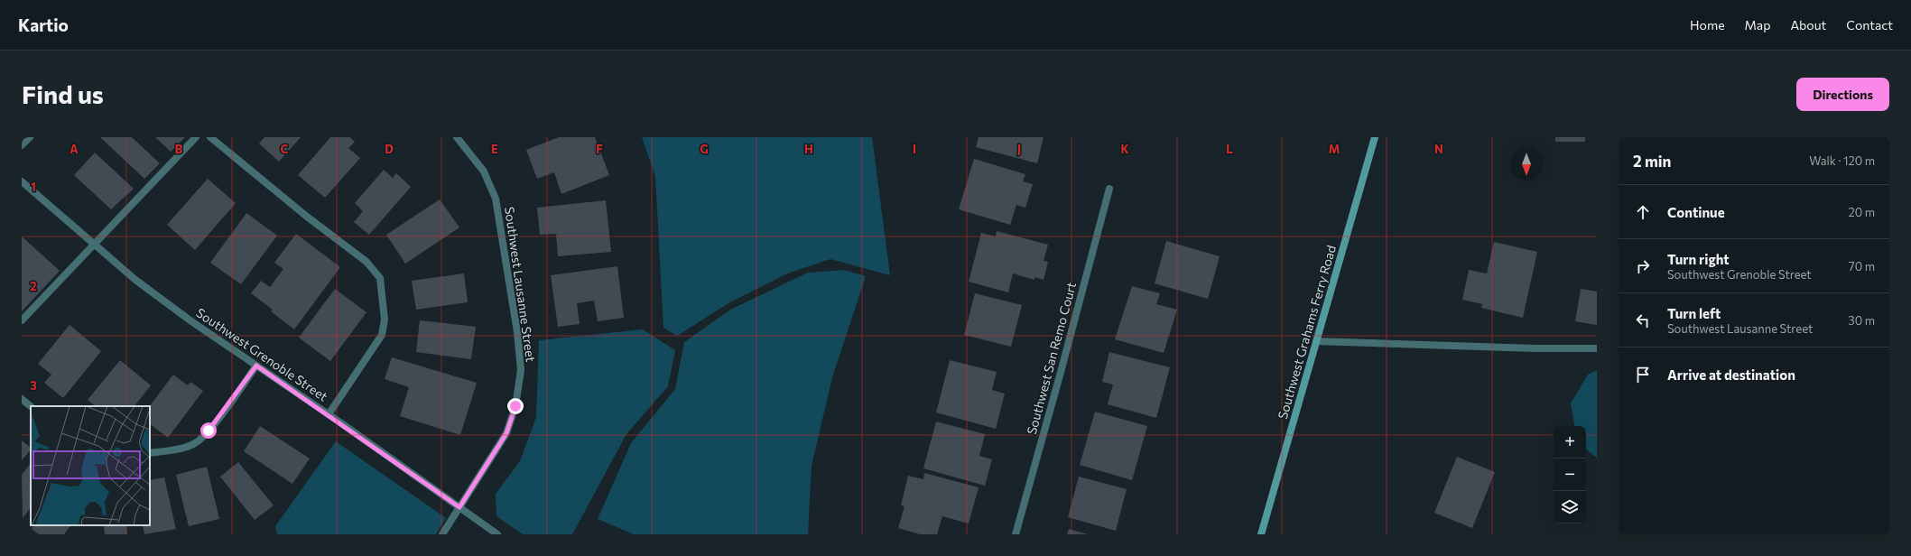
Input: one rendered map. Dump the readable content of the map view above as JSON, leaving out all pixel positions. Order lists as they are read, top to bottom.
{
  "streets": {
    "main road": ["Southwest Grahams Ferry Road"],
    "street": ["Southwest Lausanne Street", "Southwest Grenoble Street", "Southwest San Remo Court"]
  },
  "crossings": [
    ["Southwest Lausanne Street", "Southwest Grenoble Street"]
  ],
  "north": "bottom",
  "page": {
    "header": "Kartio",
    "nav": [
      "Home",
      "Map",
      "About",
      "Contact"
    ],
    "buttons": "Directions",
    "title": "Find us",
    "heading": ["2 min", "Walk · 120 m"],
    "list": [
      ["Continue", "20 m"],
      ["Turn right", "Southwest Grenoble Street", "70 m"],
      ["Turn left", "Southwest Lausanne Street", "30 m"],
      "Arrive at destination"
    ],
    "map_buttons": ["+", "−"]
  },
  "grid": {
    "columns": [
      "A",
      "B",
      "C",
      "D",
      "E",
      "F",
      "G",
      "H",
      "I",
      "J",
      "K",
      "L",
      "M",
      "N"
    ],
    "rows": ["1", "2", "3"]
  }
}
